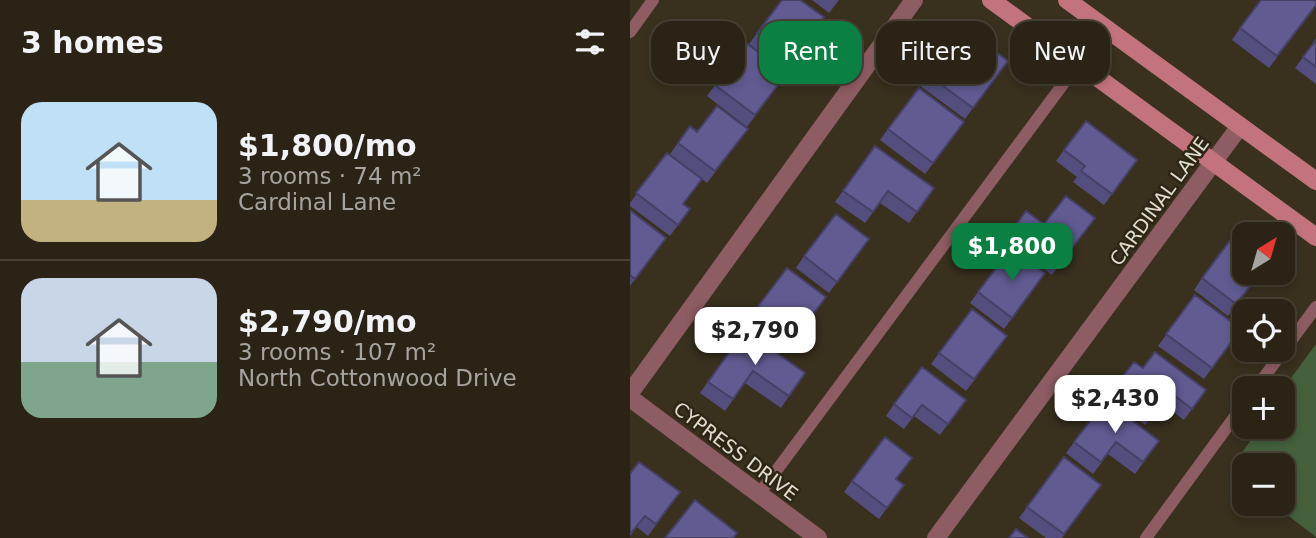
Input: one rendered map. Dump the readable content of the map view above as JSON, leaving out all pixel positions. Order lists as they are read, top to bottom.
{
  "streets": {
    "street": ["CARDINAL LANE", "CYPRESS DRIVE"]
  },
  "north": "top right",
  "page": {
    "heading": "3 homes",
    "chip": [
      "Buy",
      "Rent",
      "Filters",
      "New"
    ],
    "list": [
      {
        "name": "$1,800/mo",
        "note": "3 rooms · 74 m² · Cardinal Lane"
      },
      {
        "name": "$2,790/mo",
        "note": "3 rooms · 107 m² · North Cottonwood Drive"
      }
    ],
    "map_buttons": ["+", "−"],
    "price": ["$1,800", "$2,790", "$2,430"]
  }
}
